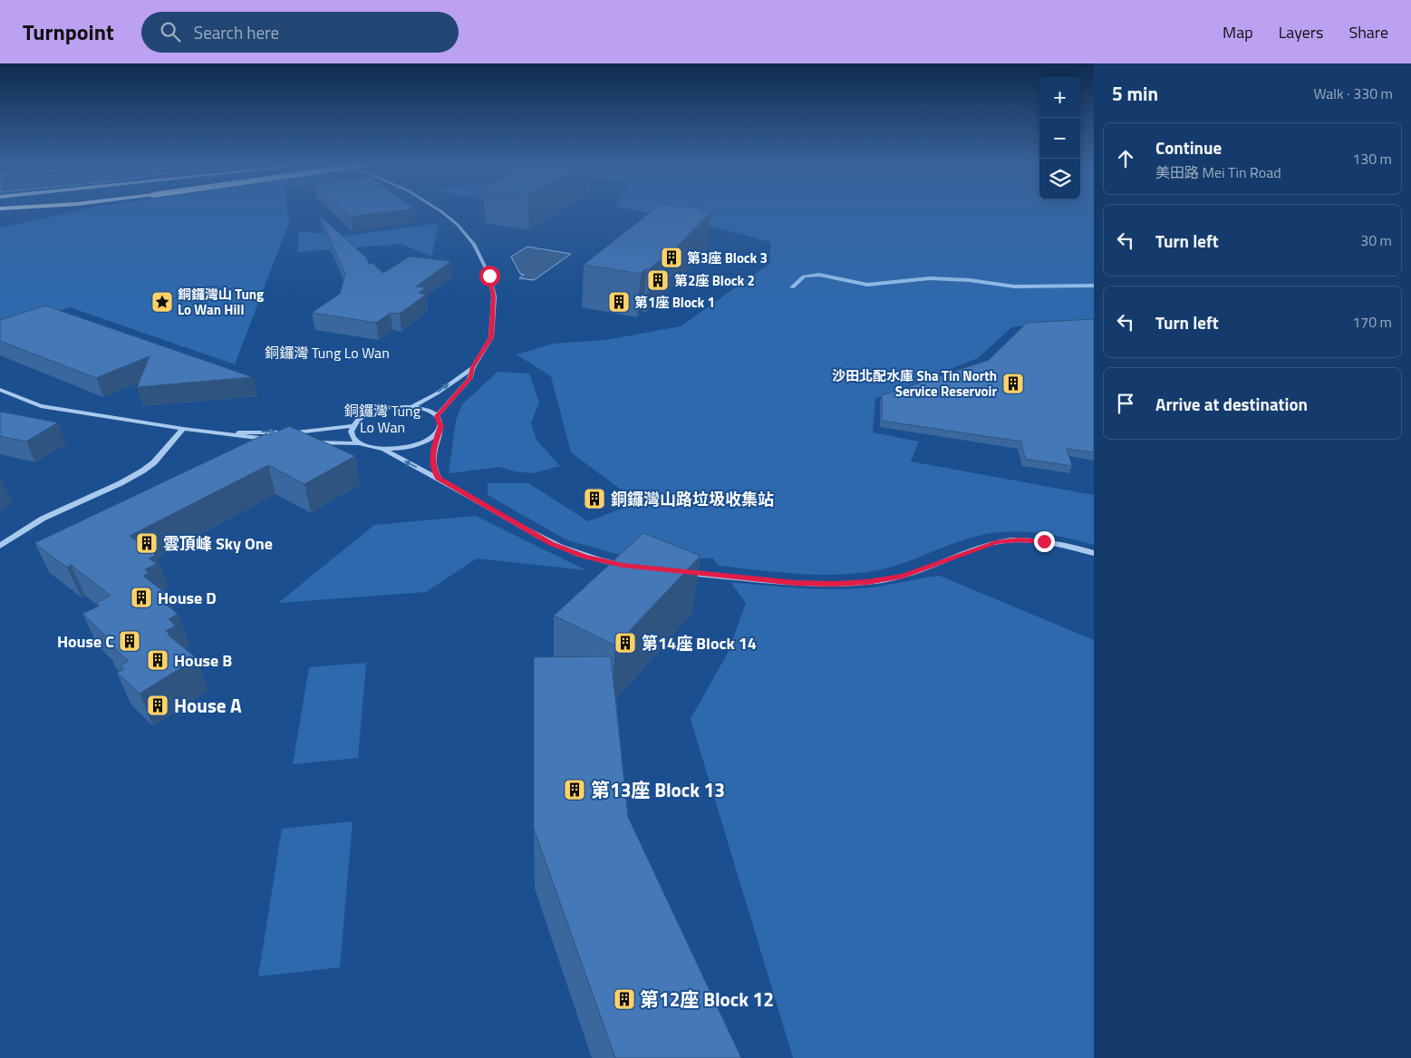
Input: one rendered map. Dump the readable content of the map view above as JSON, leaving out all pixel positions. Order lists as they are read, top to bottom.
{
  "districts": ["銅鑼灣 Tung Lo Wan", "銅鑼灣 Tung Lo Wan"],
  "places": {
    "building": [
      "第3座 Block 3",
      "第2座 Block 2",
      "第1座 Block 1",
      "沙田北配水庫 Sha Tin North Service Reservoir",
      "銅鑼灣山路垃圾收集站",
      "雲頂峰 Sky One",
      "House D",
      "House C",
      "第14座 Block 14",
      "House B",
      "House A",
      "第13座 Block 13",
      "第12座 Block 12"
    ],
    "place": ["銅鑼灣山 Tung Lo Wan Hill"]
  },
  "page": {
    "header": "Turnpoint",
    "search": "Search here",
    "nav": ["Map", "Layers", "Share"],
    "heading": ["5 min", "Walk · 330 m"],
    "map_buttons": ["+", "−"],
    "list": [
      ["Continue", "美田路 Mei Tin Road", "130 m"],
      ["Turn left", "30 m"],
      ["Turn left", "170 m"],
      "Arrive at destination"
    ]
  }
}
